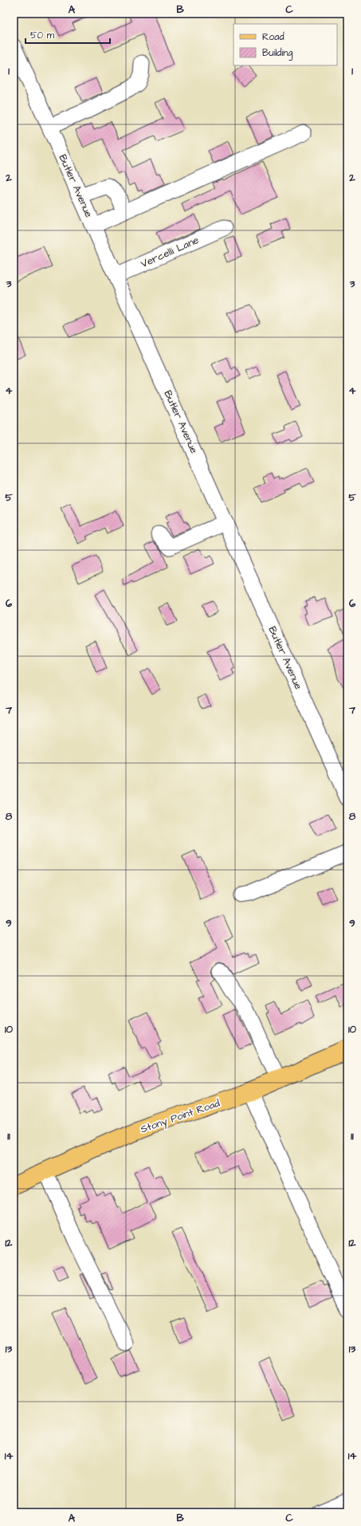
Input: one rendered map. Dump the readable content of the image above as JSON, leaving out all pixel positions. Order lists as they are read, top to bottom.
{
  "streets": {
    "main road": ["Stony Point Road"],
    "street": ["Butler Avenue", "Vercelli Lane"]
  },
  "crossings": [
    ["Butler Avenue", "Vercelli Lane"]
  ],
  "legend": ["Road", "Building"],
  "scale_bar": "50 m",
  "grid": {
    "columns": ["A", "B", "C"],
    "rows": [
      "1",
      "2",
      "3",
      "4",
      "5",
      "6",
      "7",
      "8",
      "9",
      "10",
      "11",
      "12",
      "13",
      "14"
    ]
  }
}
